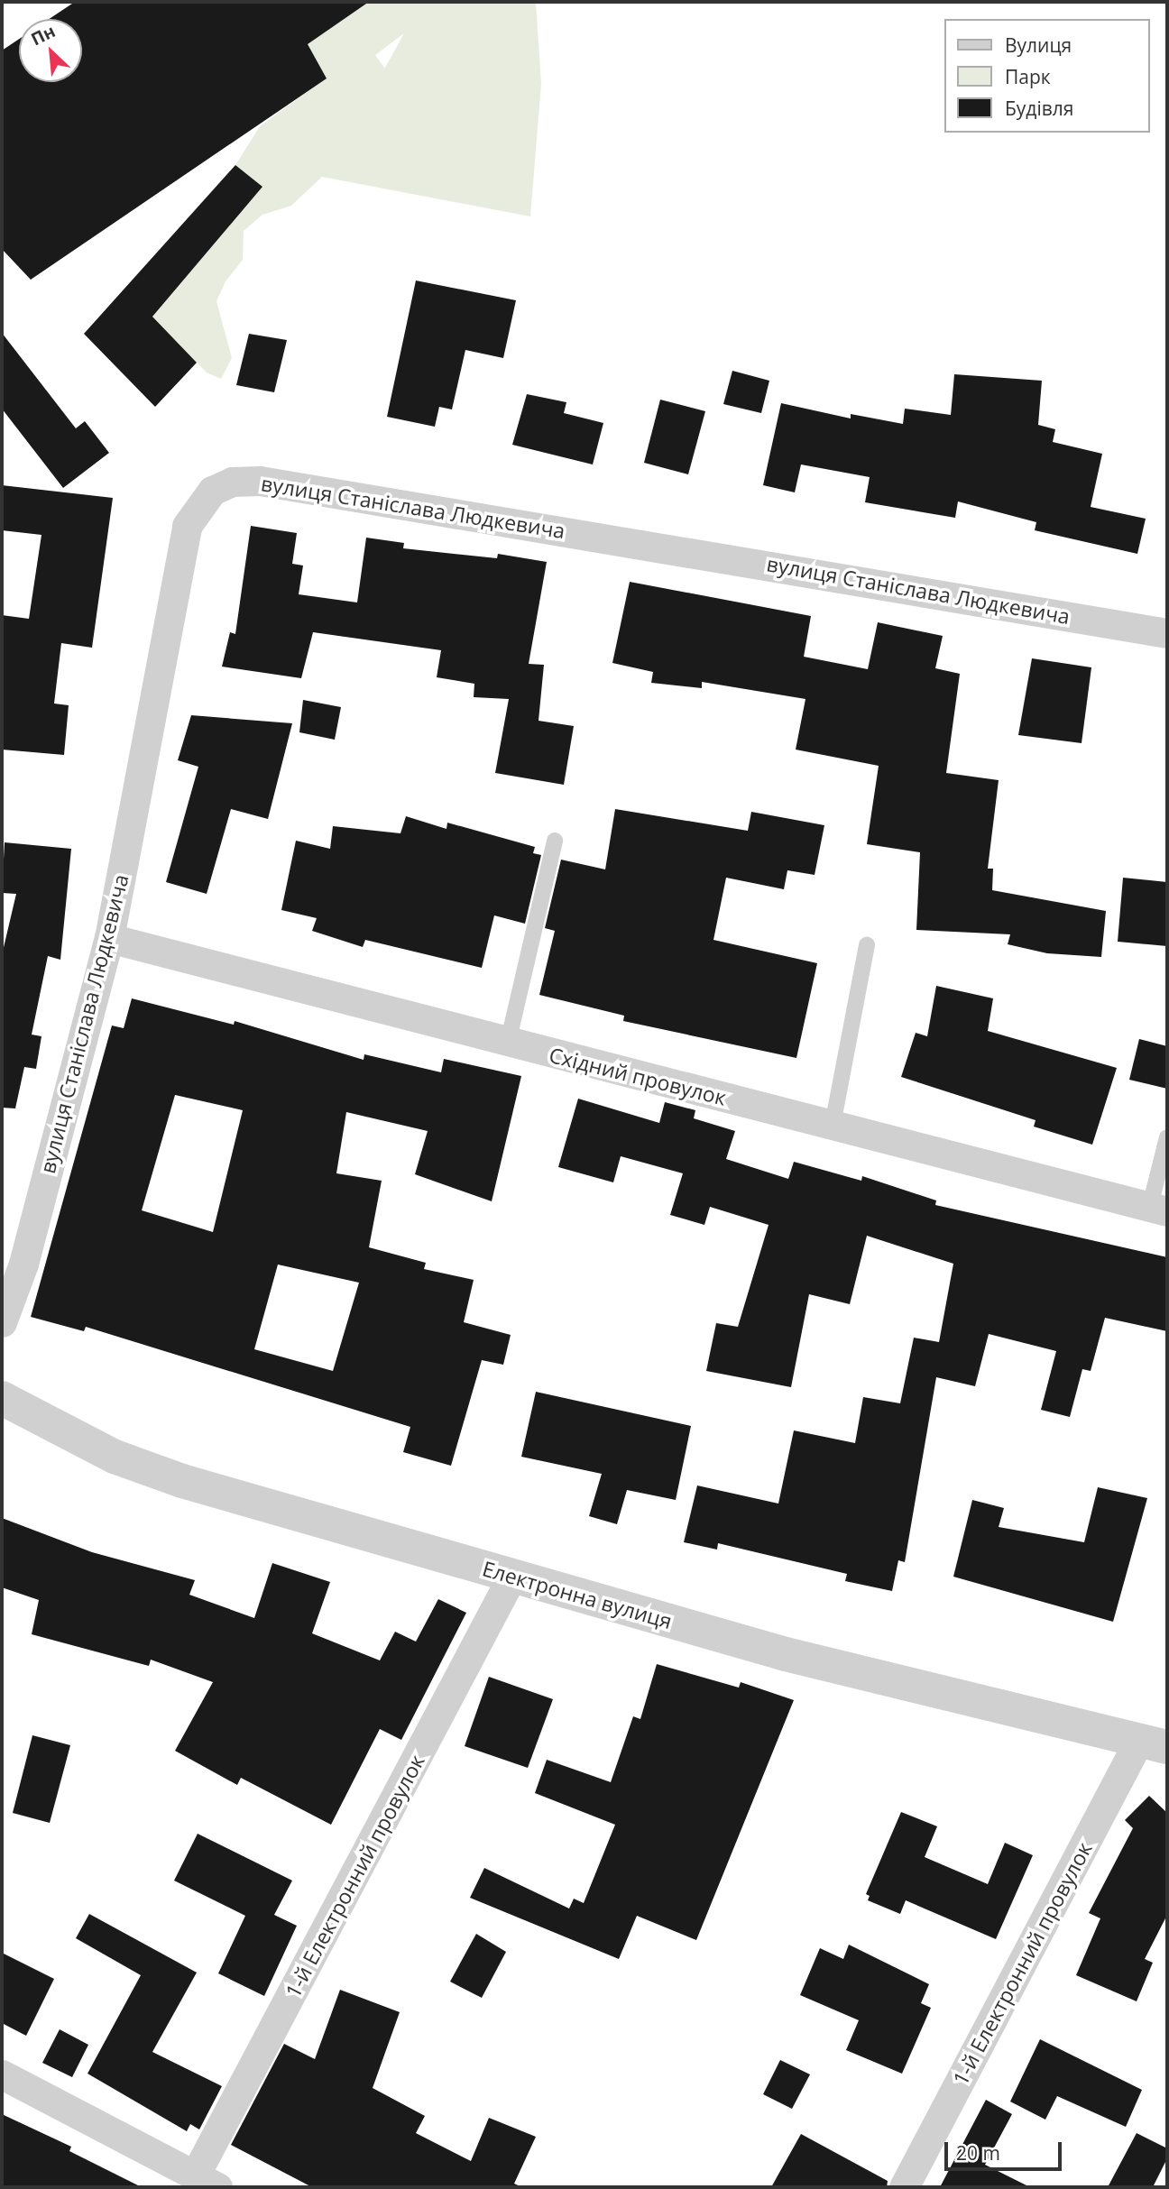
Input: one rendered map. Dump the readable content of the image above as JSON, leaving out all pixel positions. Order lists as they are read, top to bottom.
{
  "streets": {
    "street": [
      "вулиця Станіслава Людкевича",
      "Східний провулок",
      "Електронна вулиця",
      "1-й Електронний провулок"
    ]
  },
  "crossings": [
    ["вулиця Станіслава Людкевича", "Східний провулок"],
    ["Електронна вулиця", "1-й Електронний провулок"]
  ],
  "legend": ["Вулиця", "Парк", "Будівля"],
  "scale_bar": "20 m",
  "north": "top left"
}
